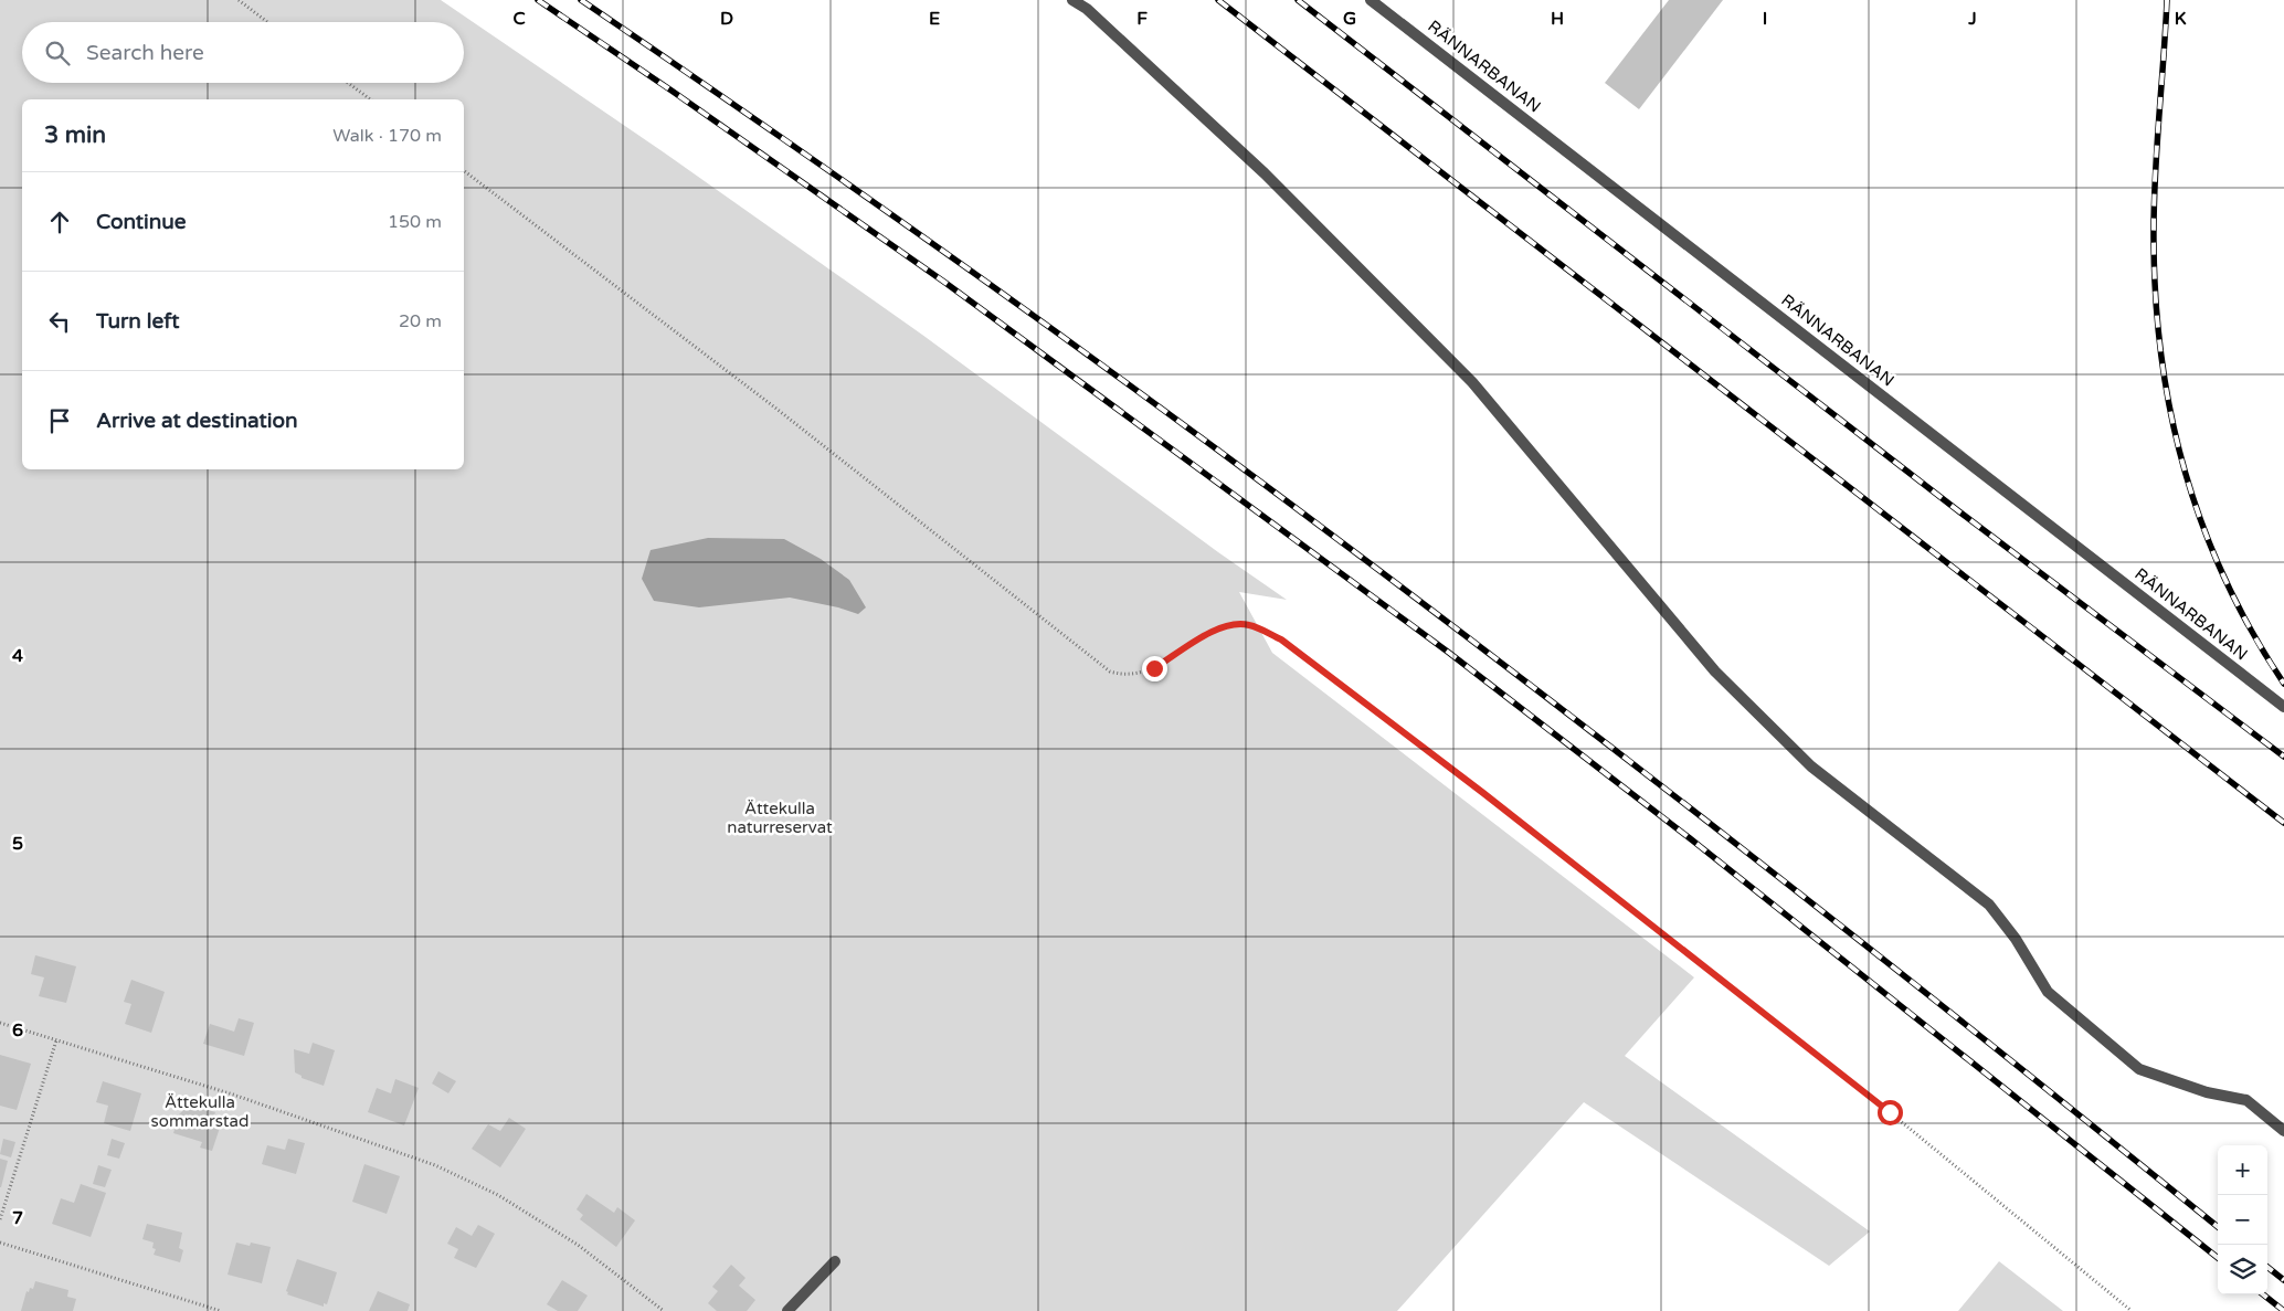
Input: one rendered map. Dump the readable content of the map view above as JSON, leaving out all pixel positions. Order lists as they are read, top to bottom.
{
  "streets": {
    "street": ["RÄNNARBANAN"]
  },
  "parks": ["Ättekulla naturreservat", "Ättekulla sommarstad"],
  "page": {
    "search": "Search here",
    "heading": ["3 min", "Walk · 170 m"],
    "list": [
      ["Continue", "150 m"],
      ["Turn left", "20 m"],
      "Arrive at destination"
    ],
    "map_buttons": ["+", "−"]
  },
  "grid": {
    "columns": [
      "C",
      "D",
      "E",
      "F",
      "G",
      "H",
      "I",
      "J",
      "K"
    ],
    "rows": [
      "4",
      "5",
      "6",
      "7"
    ]
  }
}
